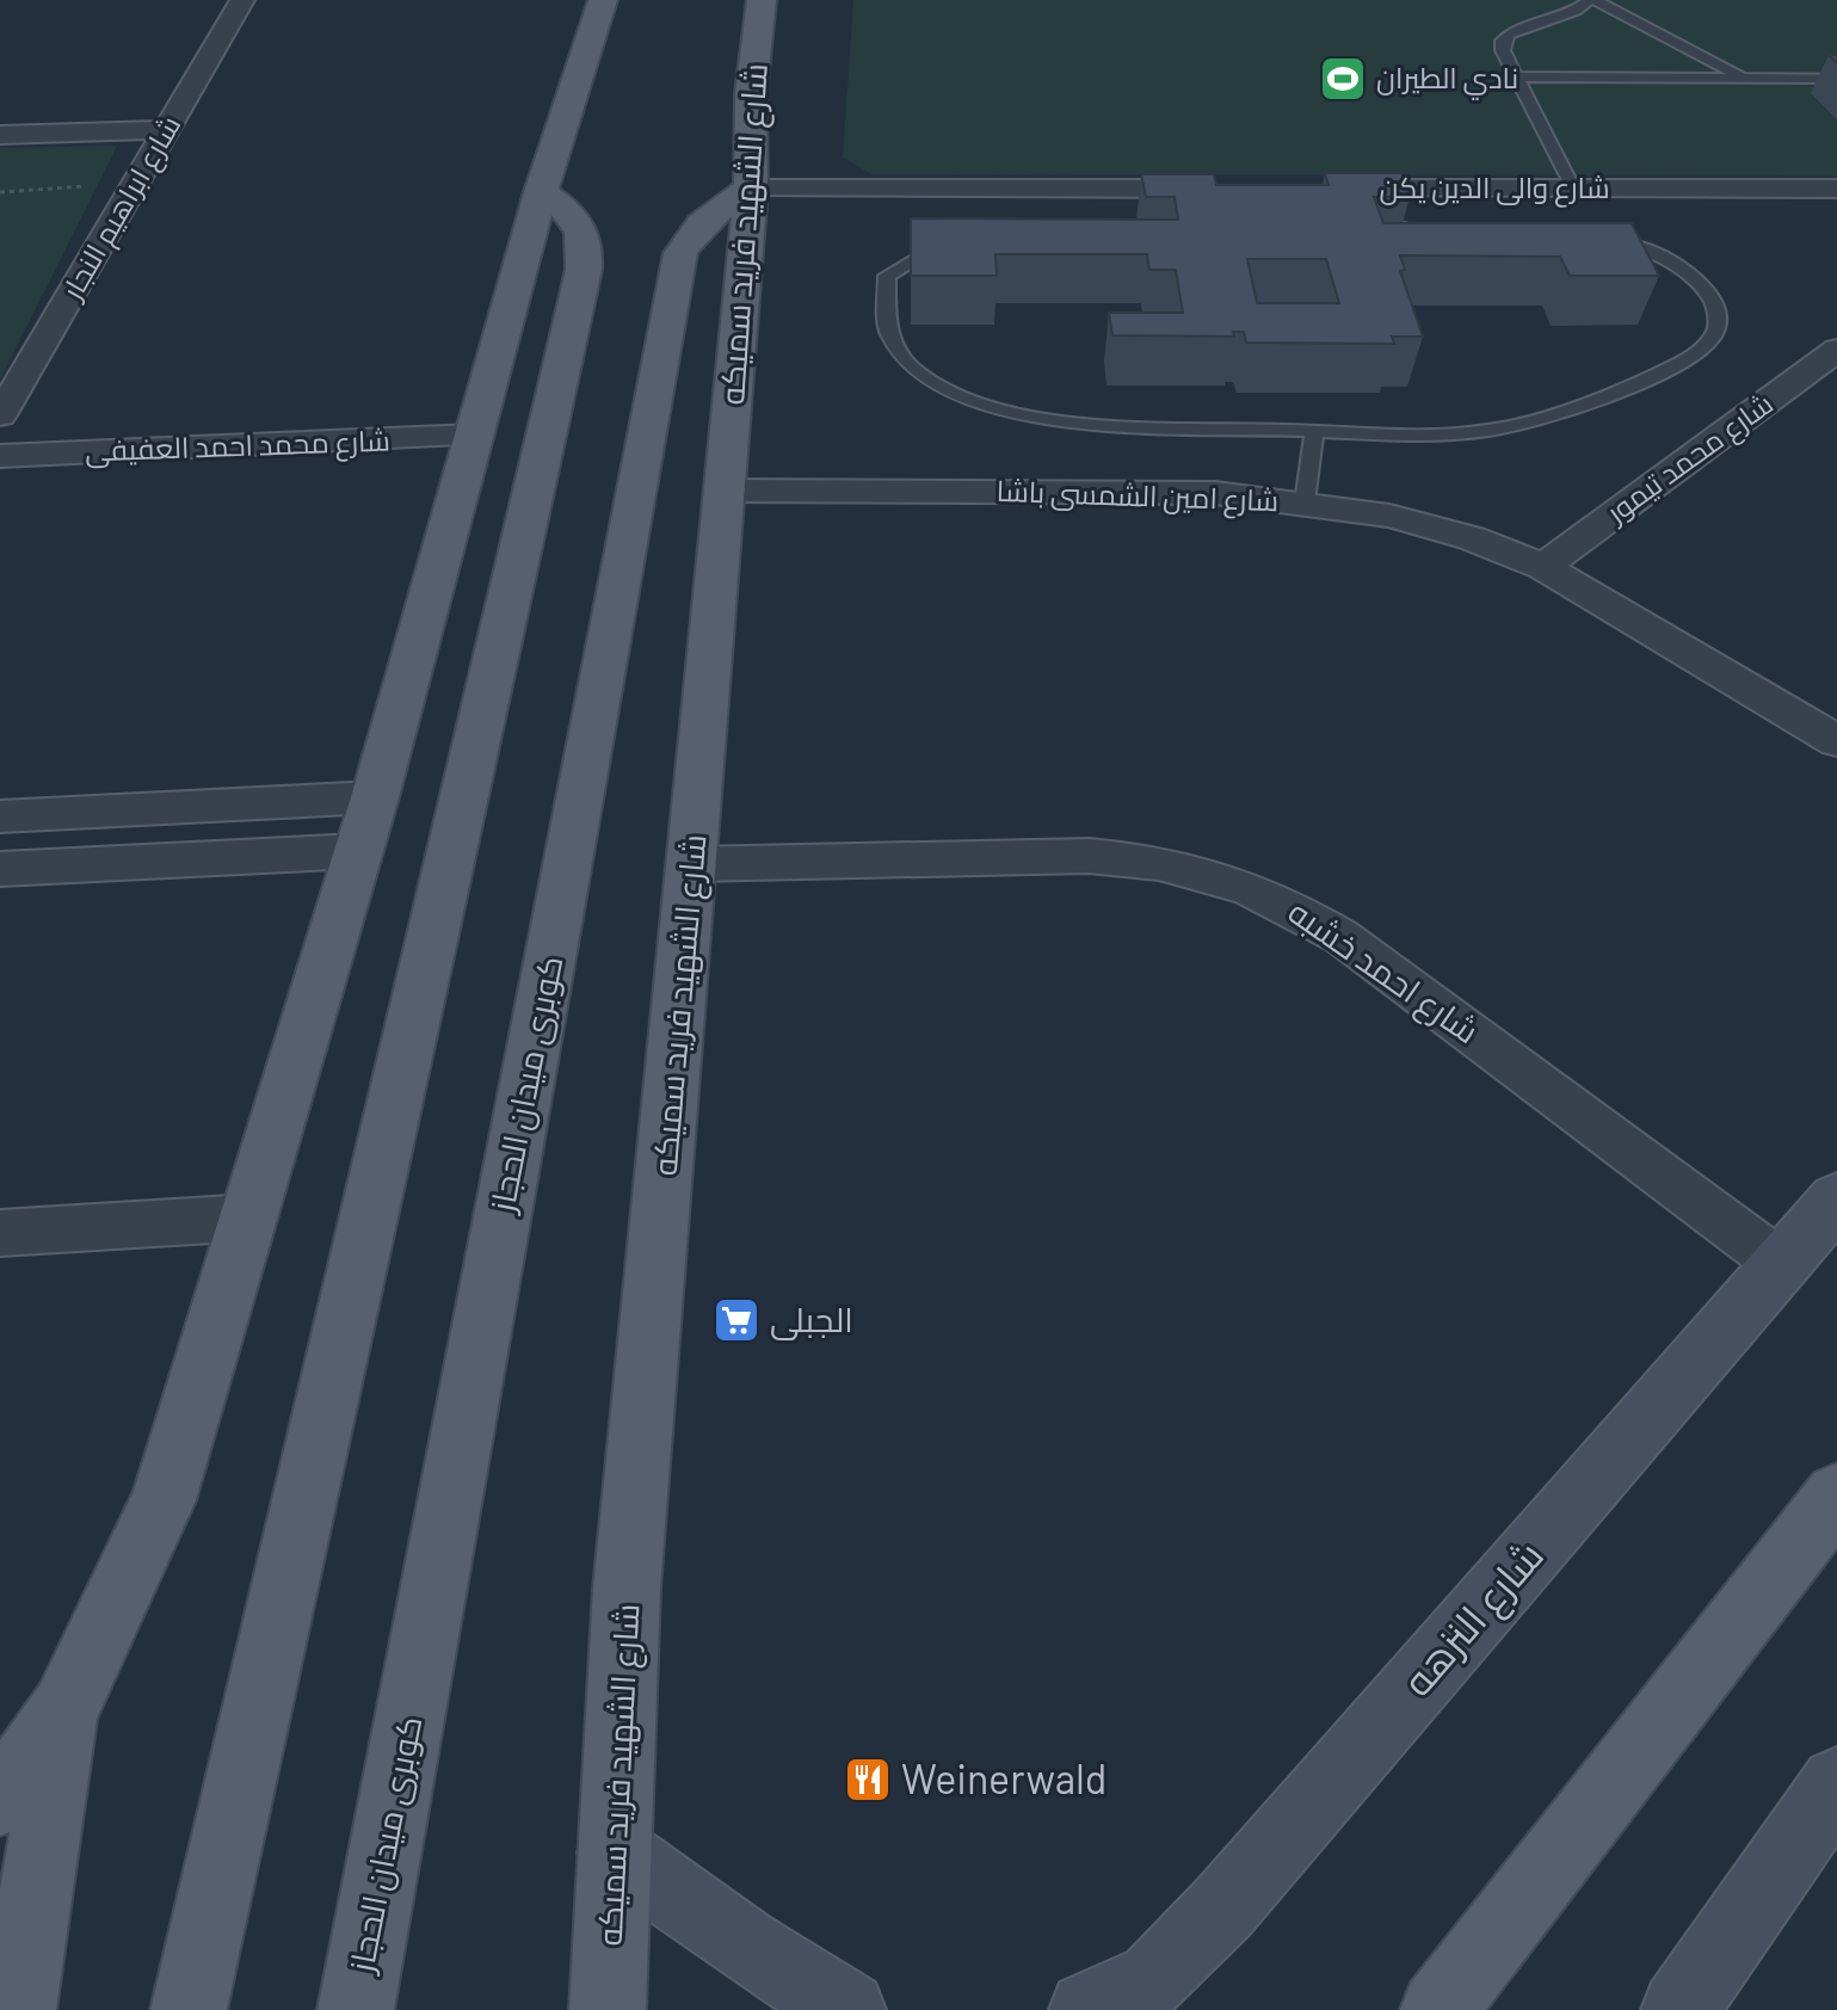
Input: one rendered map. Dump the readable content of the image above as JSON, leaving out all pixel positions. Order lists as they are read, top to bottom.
{
  "streets": {
    "main road": ["شارع الشهيد فريد سميكه", "كوبرى ميدان الحجاز", "شارع النزهه"],
    "street": [
      "شارع والى الدين يكن",
      "شارع ابراهيم النجار",
      "شارع محمد احمد العفيفى",
      "شارع محمد تيمور",
      "شارع امين الشمسى باشا",
      "شارع احمد خشبه"
    ]
  },
  "crossings": [
    ["شارع الشهيد فريد سميكه", "شارع امين الشمسى باشا"],
    ["شارع الشهيد فريد سميكه", "شارع احمد خشبه"],
    ["شارع الشهيد فريد سميكه", "كوبرى ميدان الحجاز"],
    ["شارع محمد تيمور", "شارع امين الشمسى باشا"],
    ["شارع احمد خشبه", "شارع النزهه"]
  ],
  "places": {
    "sports": ["نادي الطيران"],
    "supermarket": ["الجبلى"],
    "restaurant": ["Weinerwald"]
  }
}
